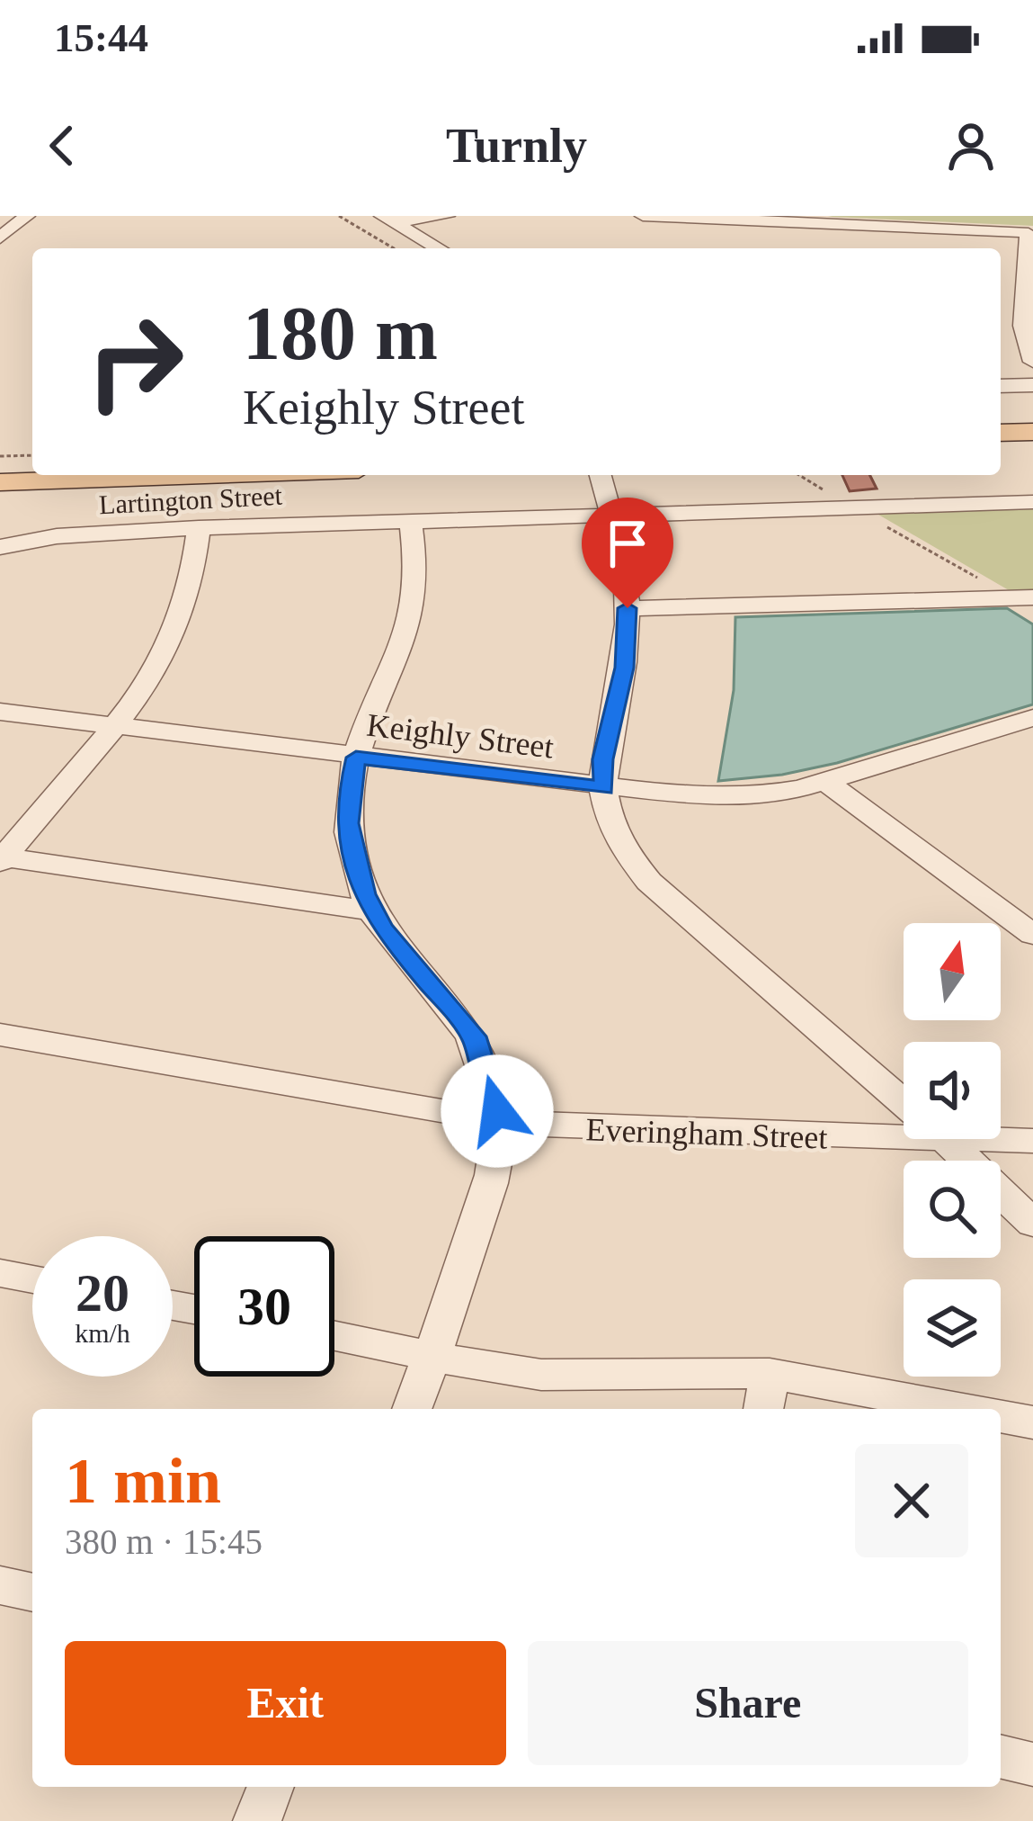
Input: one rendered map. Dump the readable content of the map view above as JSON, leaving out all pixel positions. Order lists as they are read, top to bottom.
{
  "streets": {
    "street": ["Lartington Street", "Keighly Street", "Everingham Street"]
  },
  "north": "top",
  "page": {
    "status": "15:44",
    "header": "Turnly",
    "turn": ["180 m", "Keighly Street"],
    "speed": "20 km/h",
    "limit": "30",
    "heading": ["1 min", "380 m · 15:45"],
    "buttons": ["Exit", "Share"]
  }
}
